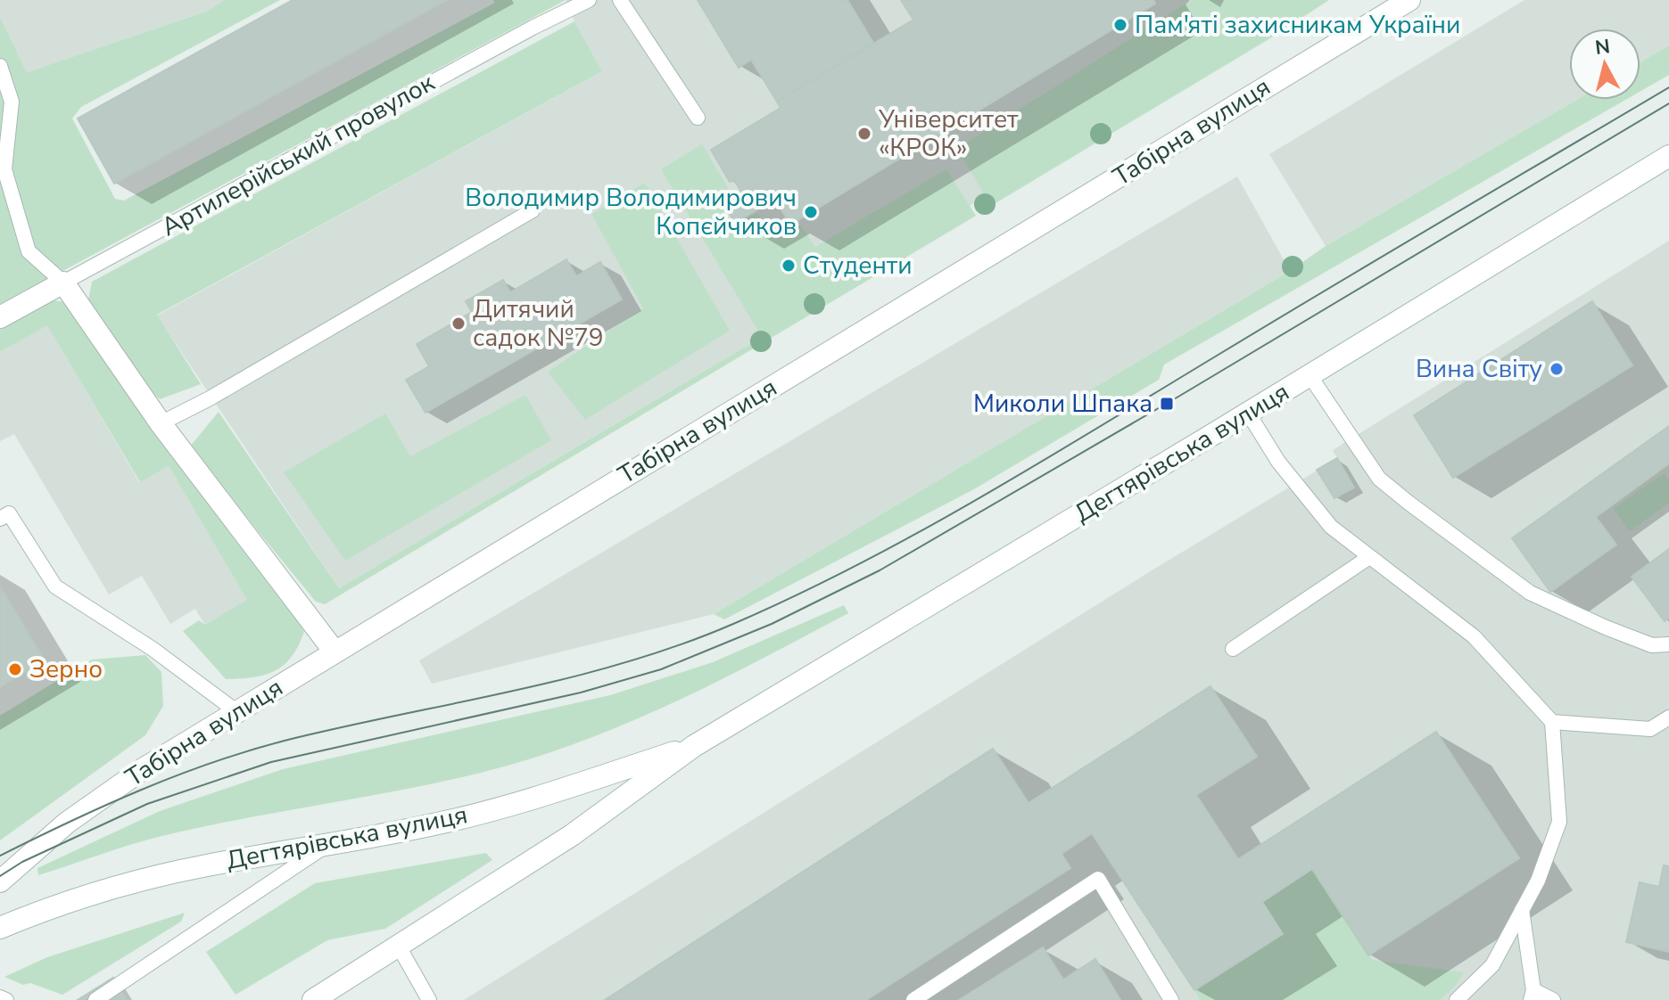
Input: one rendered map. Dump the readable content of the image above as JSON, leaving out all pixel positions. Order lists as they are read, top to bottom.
{
  "streets": {
    "main road": ["Табірна вулиця", "Артилерійський провулок", "Дегтярівська вулиця"]
  },
  "places": {
    "other": [
      "Пам'яті захисникам України",
      "Університет «КРОК»",
      "Володимир Володимирович Копєйчиков",
      "Студенти",
      "Дитячий садок №79",
      "Вина Світу",
      "Зерно"
    ],
    "transit": ["Миколи Шпака"]
  },
  "north": "top"
}
